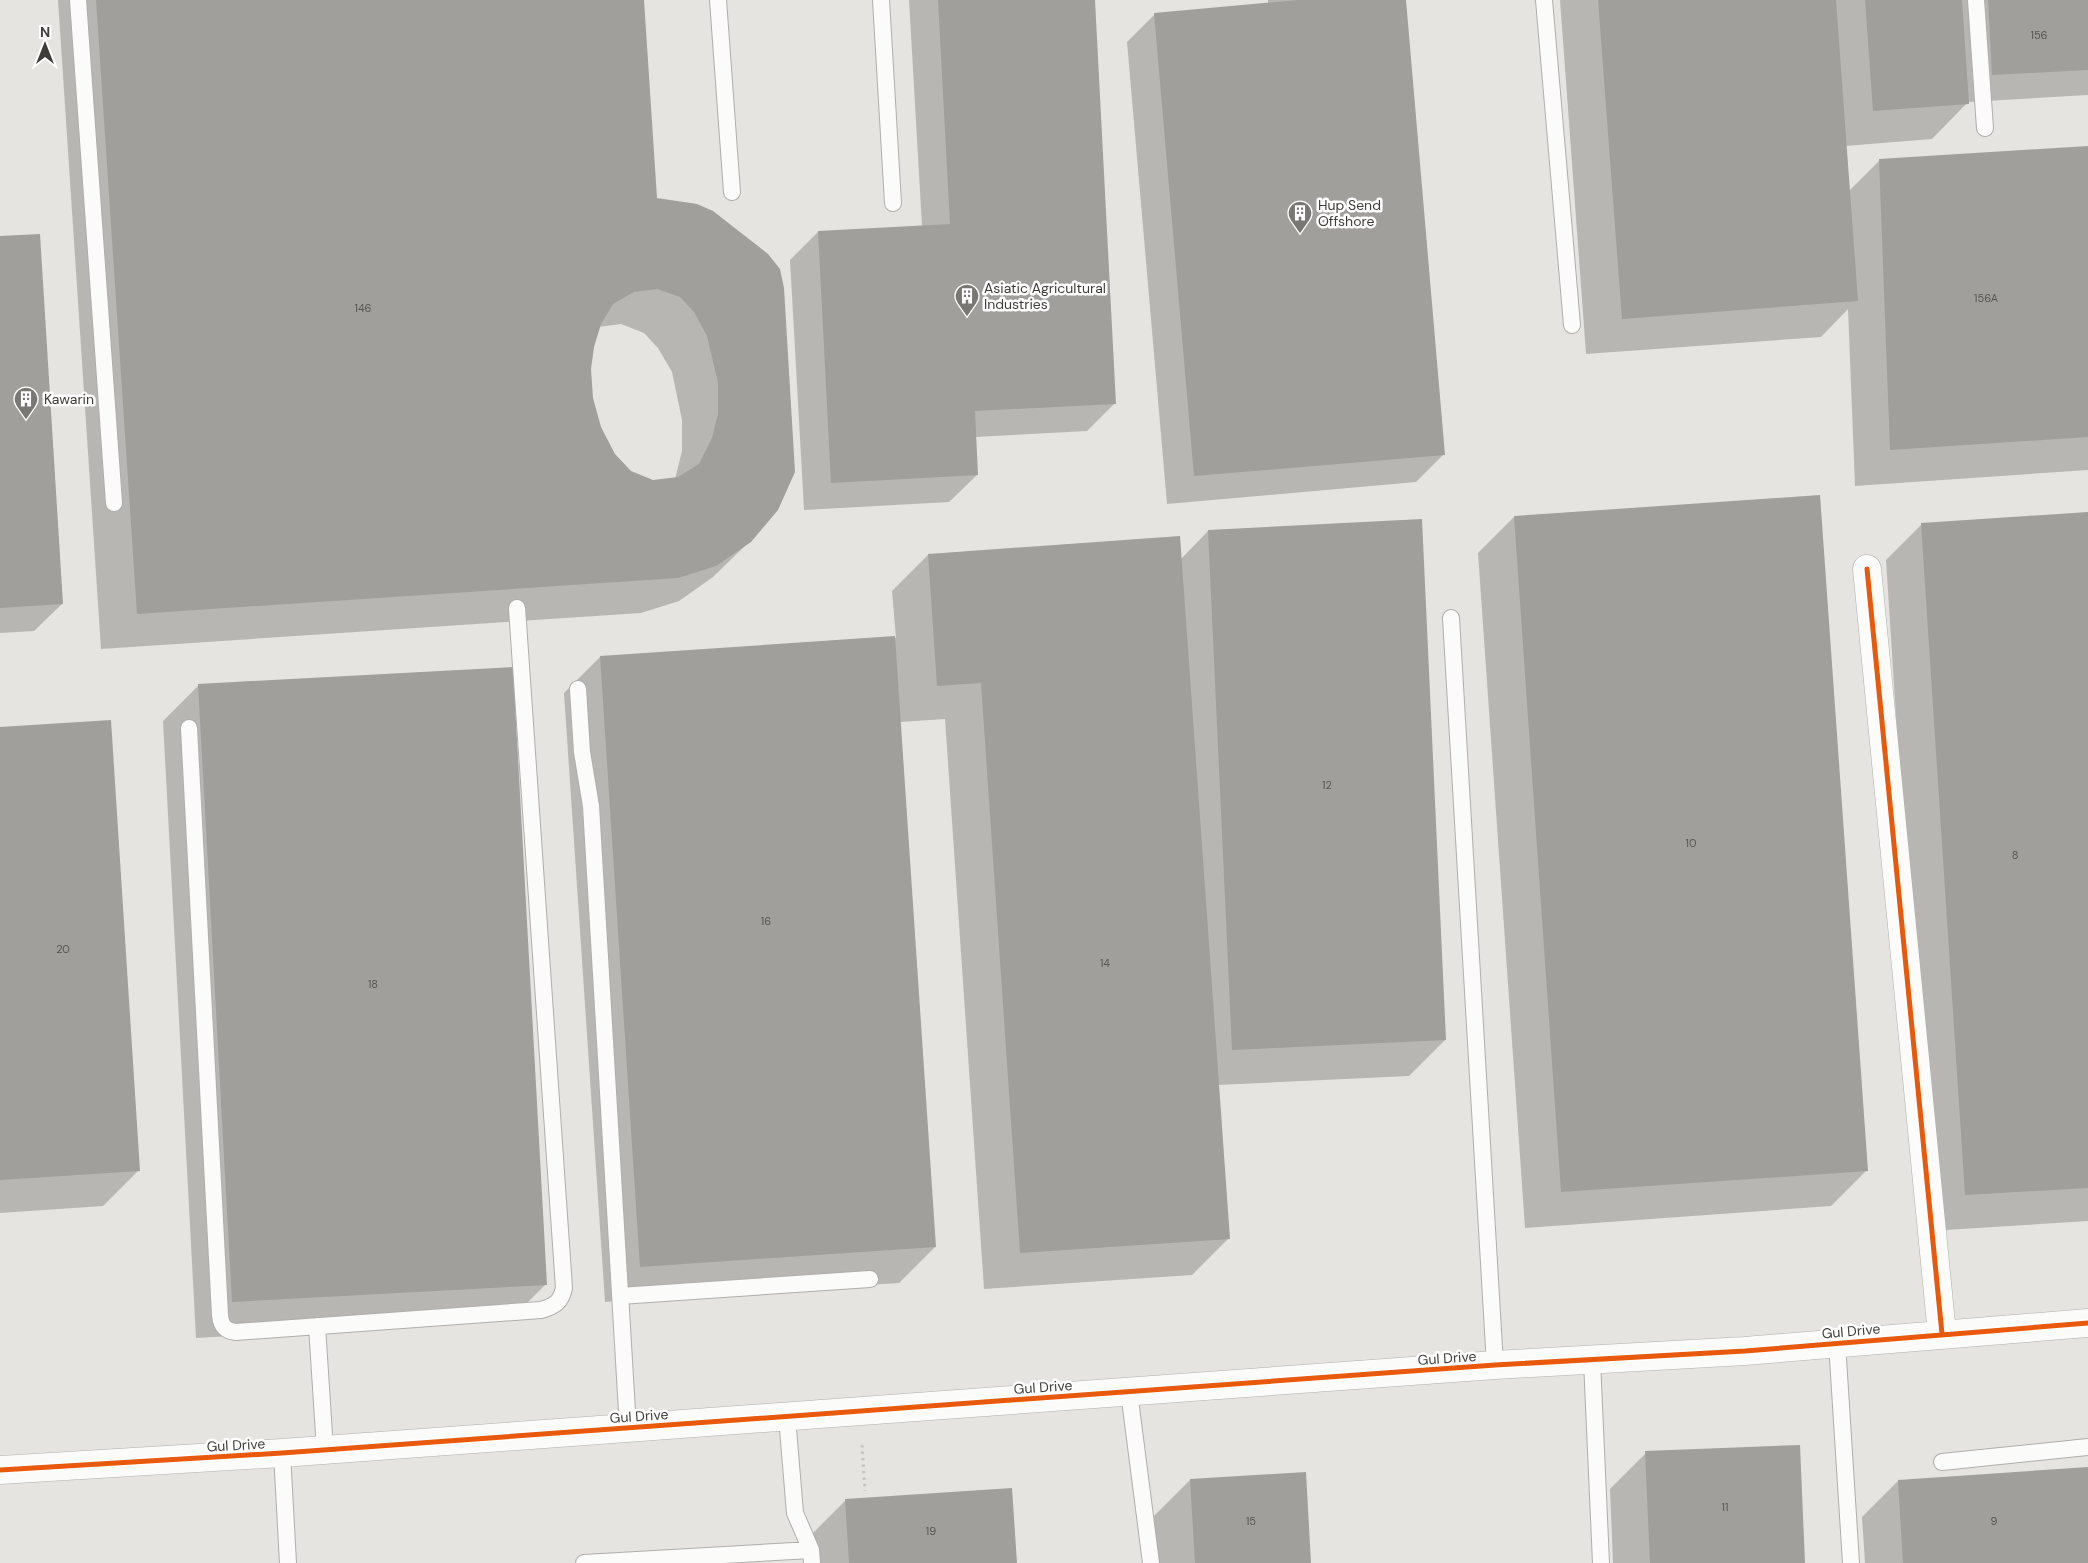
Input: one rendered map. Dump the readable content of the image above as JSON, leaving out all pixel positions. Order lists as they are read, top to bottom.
{
  "streets": {
    "street": ["Gul Drive"]
  },
  "places": {
    "building": ["Hup Send Offshore", "Asiatic Agricultural Industries", "Kawarin"]
  },
  "house_numbers": [
    "156",
    "156A",
    "146",
    "12",
    "10",
    "8",
    "16",
    "20",
    "14",
    "18",
    "11",
    "15",
    "9",
    "19"
  ],
  "north": "top"
}
